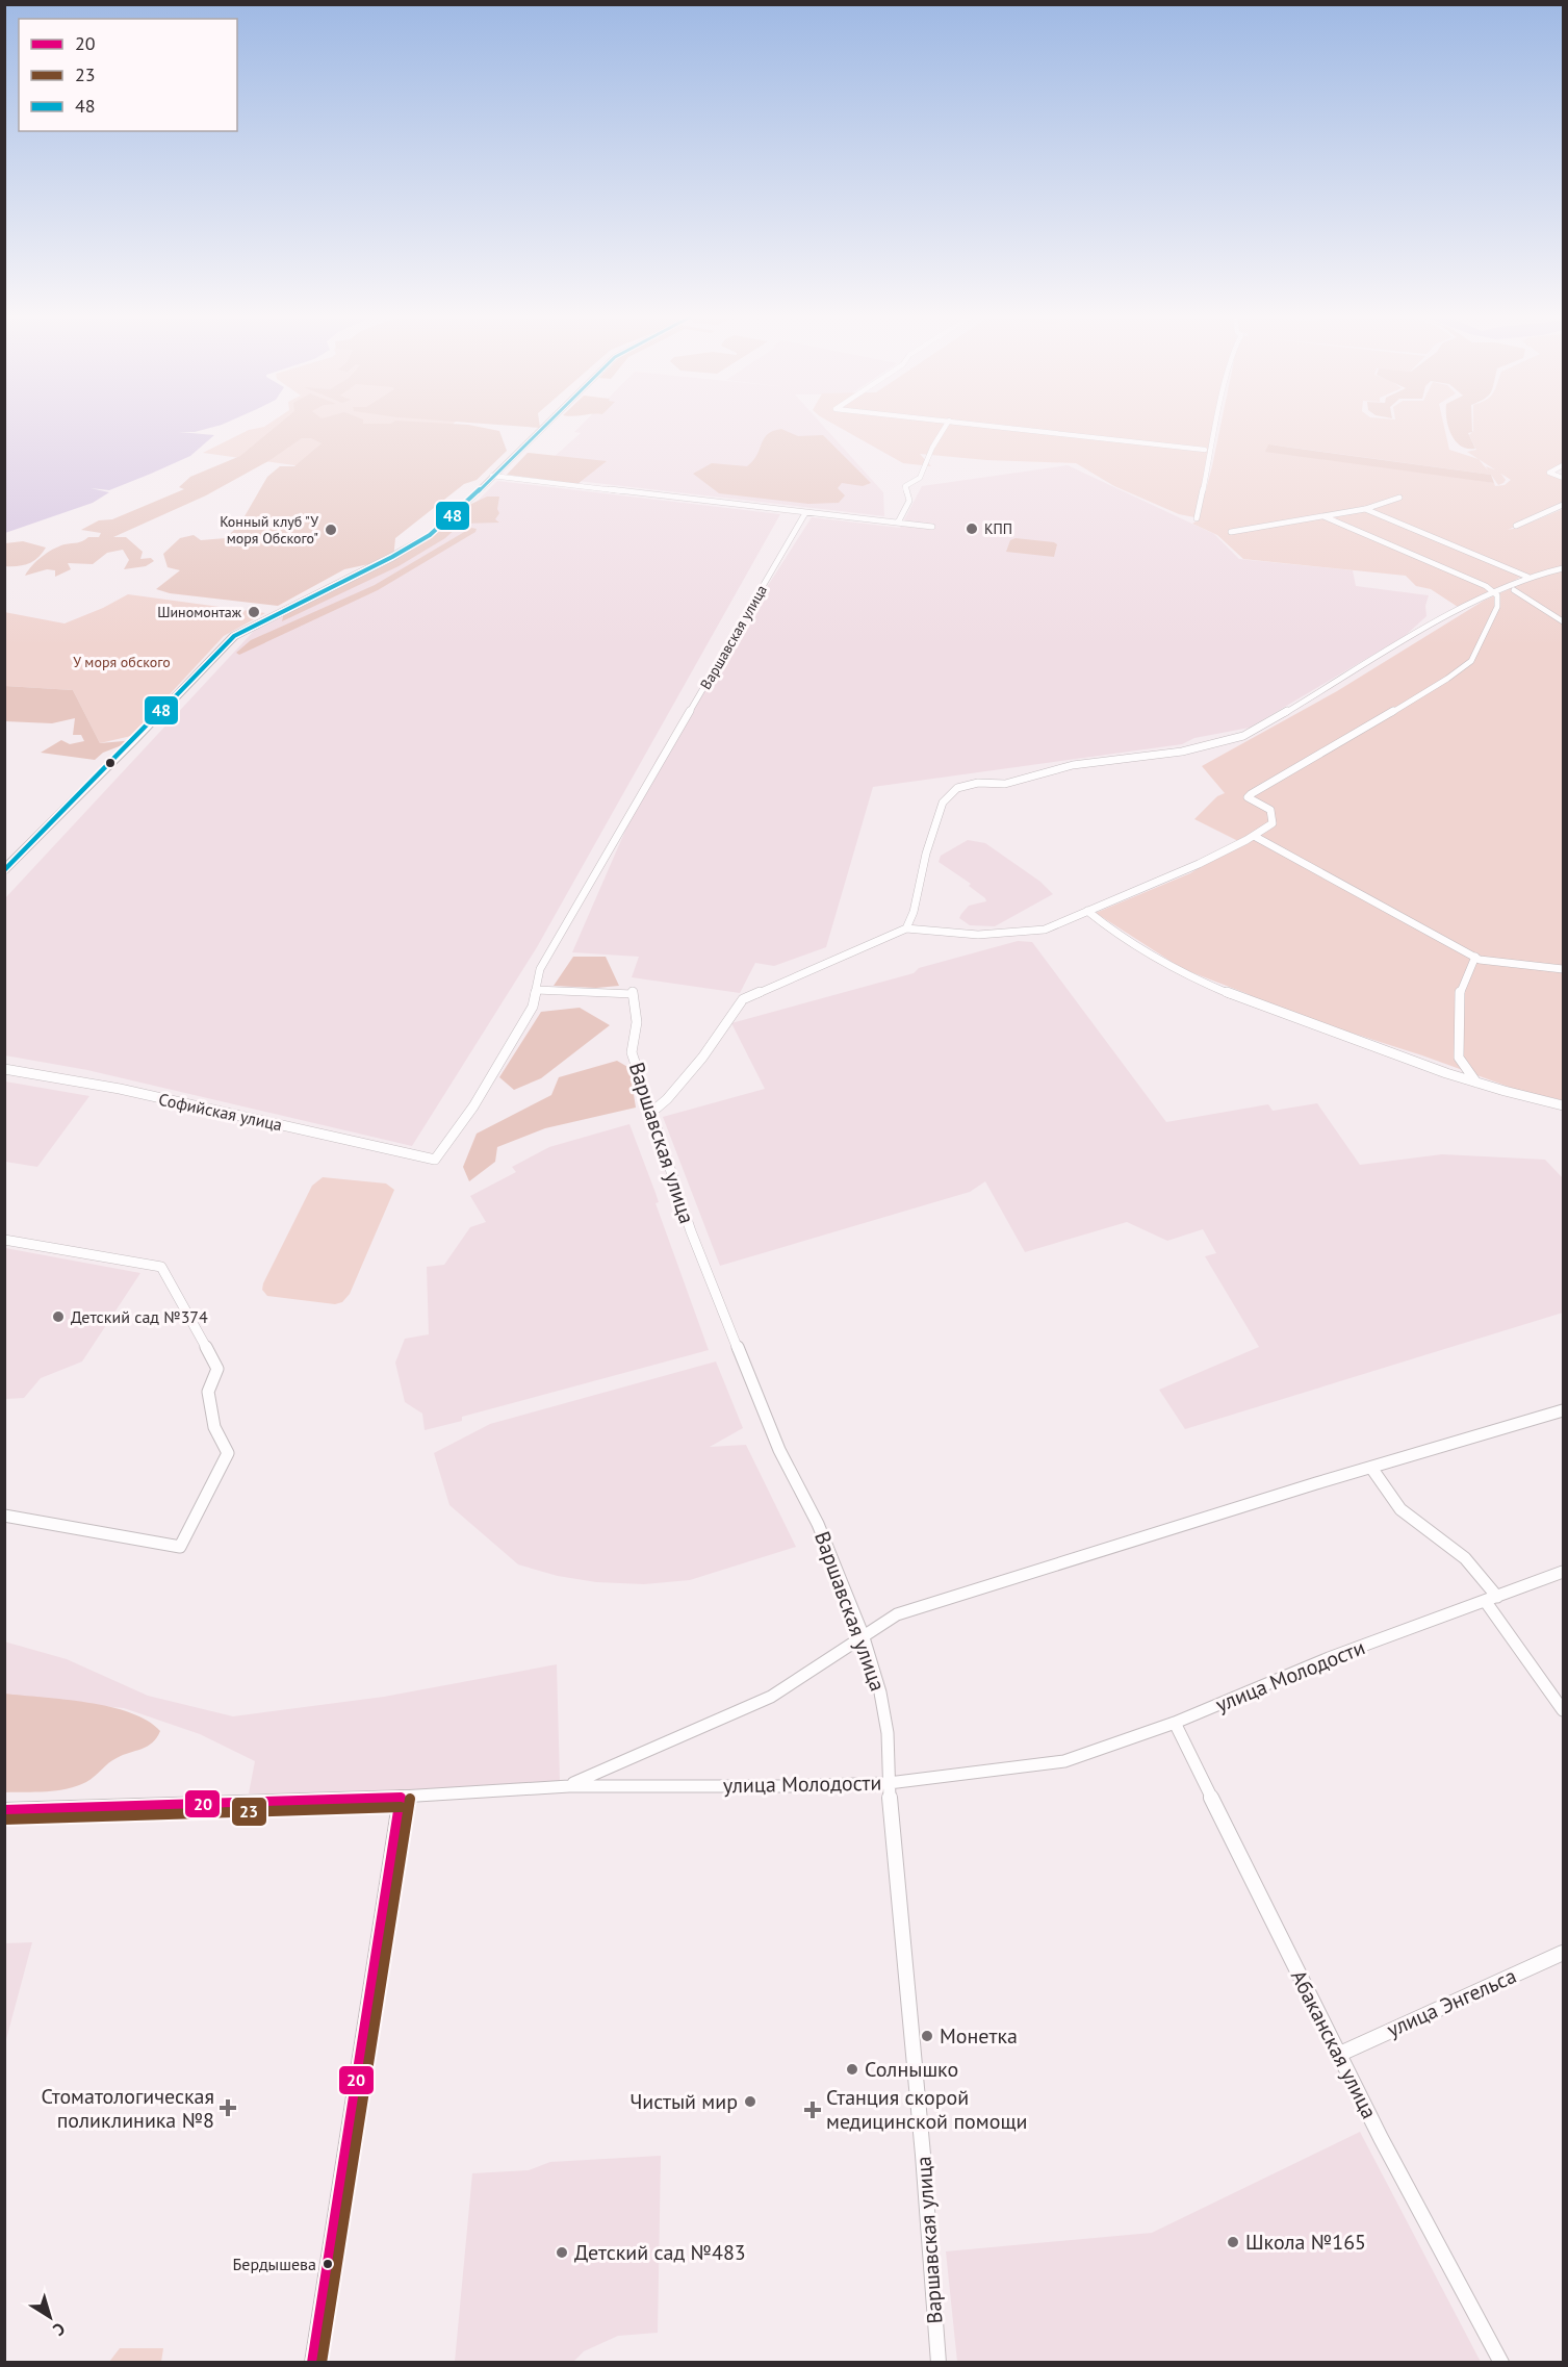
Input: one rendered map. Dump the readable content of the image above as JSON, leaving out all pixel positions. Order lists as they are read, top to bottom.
{
  "streets": {
    "street": [
      "Варшавская улица",
      "Софийская улица",
      "улица Молодости",
      "улица Энгельса",
      "Абаканская улица"
    ]
  },
  "crossings": [
    ["Варшавская улица", "Софийская улица"],
    ["Варшавская улица", "улица Молодости"],
    ["улица Молодости", "Абаканская улица"],
    ["улица Энгельса", "Абаканская улица"]
  ],
  "parks": ["У моря обского"],
  "places": {
    "other": [
      "КПП",
      "Конный клуб \"У моря Обского\"",
      "Шиномонтаж",
      "Детский сад №374",
      "Монетка",
      "Солнышко",
      "Чистый мир",
      "Школа №165",
      "Детский сад №483",
      "Бердышева"
    ],
    "health": ["Стоматологическая поликлиника №8", "Станция скорой медицинской помощи"]
  },
  "lines": ["transit line 48", "transit line 20", "transit line 23"],
  "legend": ["20", "23", "48"],
  "north": "bottom right"
}
